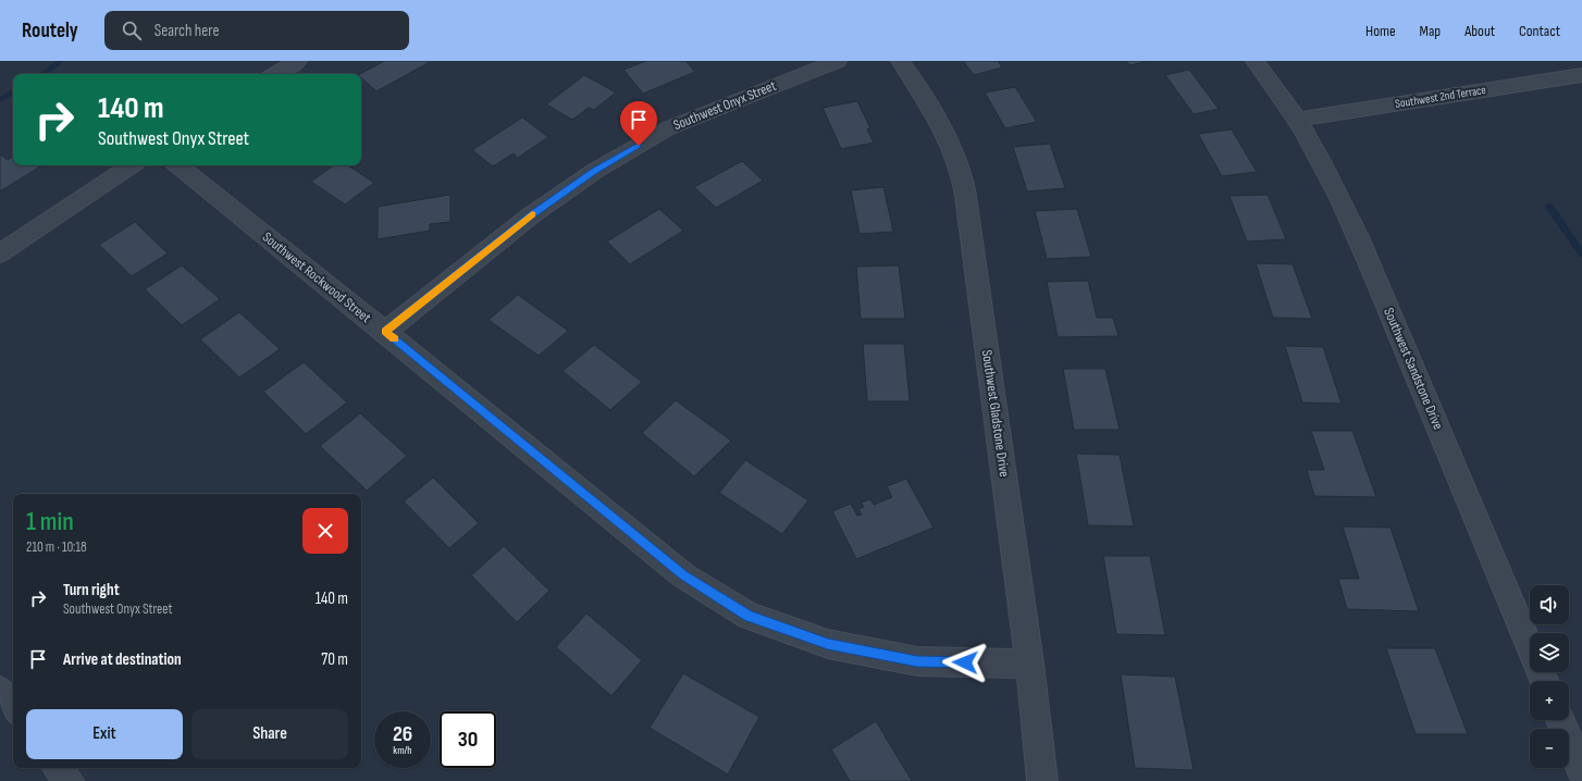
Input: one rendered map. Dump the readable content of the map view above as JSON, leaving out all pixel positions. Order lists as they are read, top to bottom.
{
  "streets": {
    "street": [
      "Southwest 2nd Terrace",
      "Southwest Onyx Street",
      "Southwest Rockwood Street",
      "Southwest Sandstone Drive",
      "Southwest Gladstone Drive"
    ]
  },
  "crossings": [
    ["Southwest 2nd Terrace", "Southwest Sandstone Drive"],
    ["Southwest Onyx Street", "Southwest Rockwood Street"],
    ["Southwest Rockwood Street", "Southwest Gladstone Drive"]
  ],
  "page": {
    "header": "Routely",
    "search": "Search here",
    "nav": [
      "Home",
      "Map",
      "About",
      "Contact"
    ],
    "turn": ["140 m", "Southwest Onyx Street"],
    "heading": ["1 min", "210 m · 10:18"],
    "list": [
      {
        "name": "Turn right",
        "note": "Southwest Onyx Street",
        "value": "140 m"
      },
      {
        "name": "Arrive at destination",
        "value": "70 m"
      }
    ],
    "map_buttons": ["+", "−"],
    "buttons": ["Exit", "Share"],
    "speed": "26 km/h",
    "limit": "30"
  }
}
